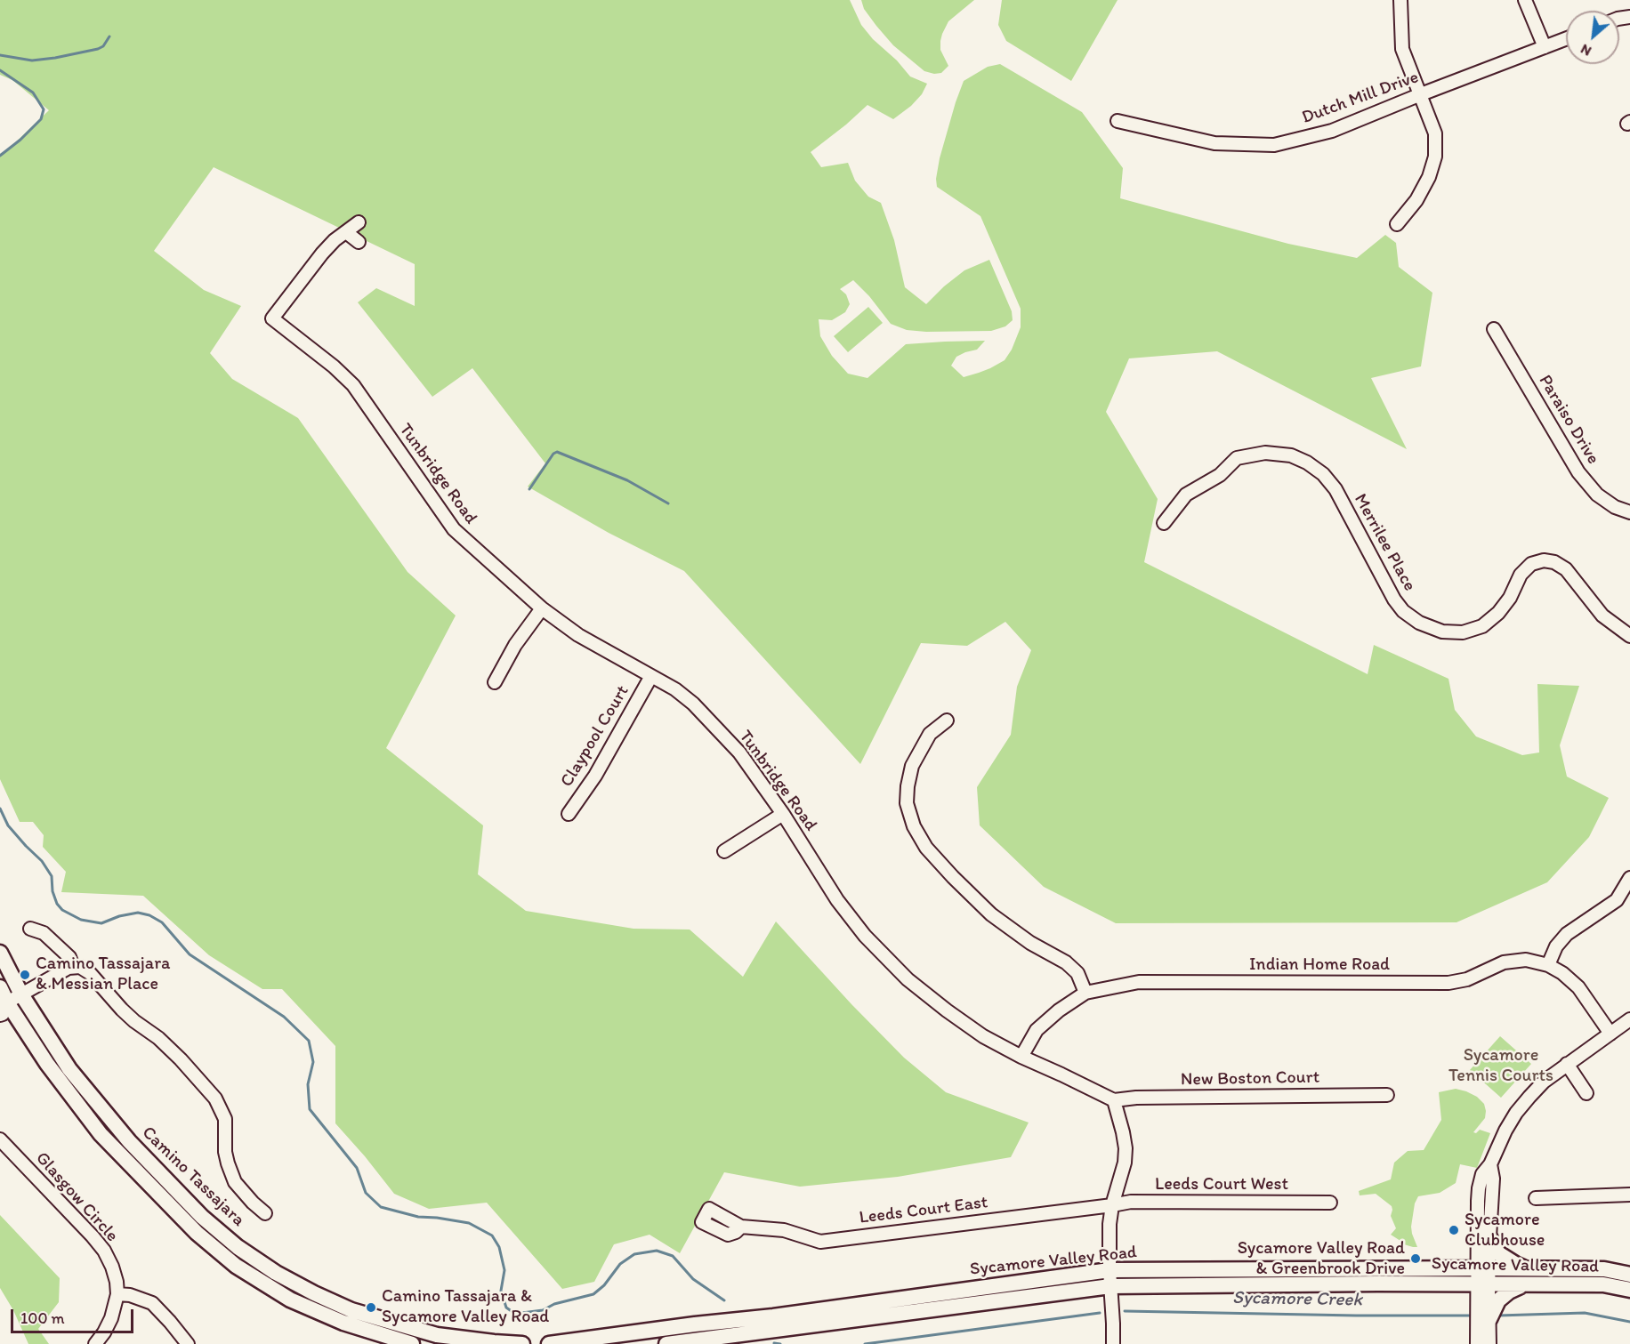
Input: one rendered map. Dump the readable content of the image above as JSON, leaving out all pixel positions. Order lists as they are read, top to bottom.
{
  "streets": {
    "main road": ["Camino Tassajara", "Sycamore Valley Road"],
    "street": [
      "Dutch Mill Drive",
      "Paraiso Drive",
      "Tunbridge Road",
      "Merrilee Place",
      "Claypool Court",
      "Indian Home Road",
      "New Boston Court",
      "Leeds Court West",
      "Glasgow Circle",
      "Leeds Court East"
    ]
  },
  "crossings": [
    ["Tunbridge Road", "Claypool Court"],
    ["Tunbridge Road", "Indian Home Road"],
    ["Tunbridge Road", "New Boston Court"],
    ["Leeds Court West", "Leeds Court East"]
  ],
  "water": ["Sycamore Creek"],
  "parks": ["Sycamore Tennis Courts"],
  "places": [
    "Camino Tassajara & Messian Place",
    "Sycamore Clubhouse",
    "Sycamore Valley Road & Greenbrook Drive",
    "Camino Tassajara & Sycamore Valley Road"
  ],
  "scale_bar": "100 m",
  "north": "bottom left"
}
